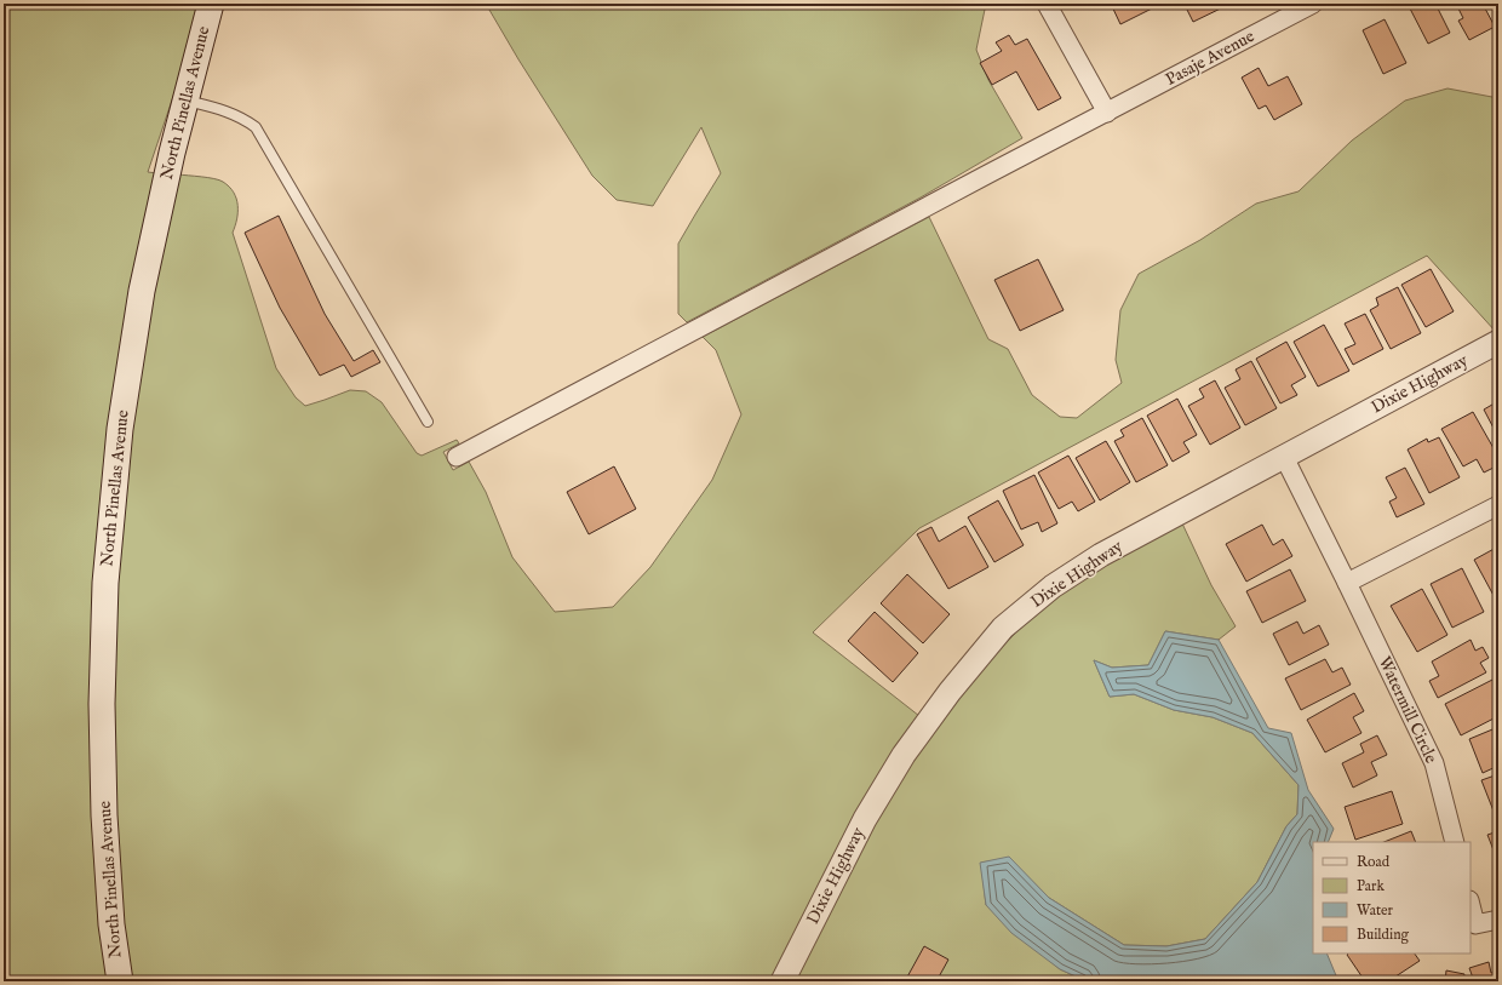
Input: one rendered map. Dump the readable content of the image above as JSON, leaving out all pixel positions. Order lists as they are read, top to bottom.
{
  "streets": {
    "main road": ["North Pinellas Avenue"],
    "street": ["Pasaje Avenue", "Dixie Highway", "Watermill Circle"]
  },
  "crossings": [
    ["Dixie Highway", "Watermill Circle"]
  ],
  "legend": [
    "Road",
    "Park",
    "Water",
    "Building"
  ]
}
